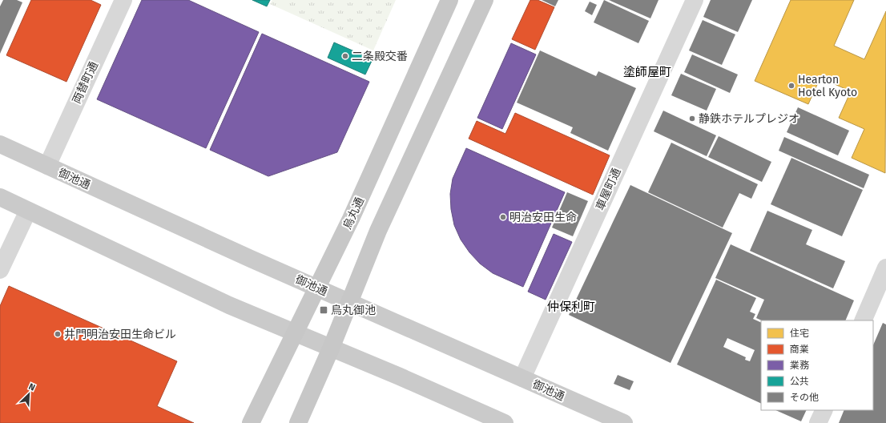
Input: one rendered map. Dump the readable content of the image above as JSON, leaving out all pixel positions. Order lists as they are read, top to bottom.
{
  "streets": {
    "highway": ["烏丸通"],
    "main road": ["御池通"],
    "street": ["両替町通", "車屋町通"]
  },
  "crossings": [
    ["両替町通", "御池通"],
    ["御池通", "車屋町通"],
    ["御池通", "烏丸通"]
  ],
  "districts": ["塗師屋町", "仲保利町"],
  "places": {
    "other": [
      "二条殿交番",
      "Hearton Hotel Kyoto",
      "静鉄ホテルプレジオ",
      "明治安田生命",
      "井門明治安田生命ビル"
    ],
    "transit": ["烏丸御池"]
  },
  "legend": [
    "住宅",
    "商業",
    "業務",
    "公共",
    "その他"
  ],
  "north": "top right"
}
